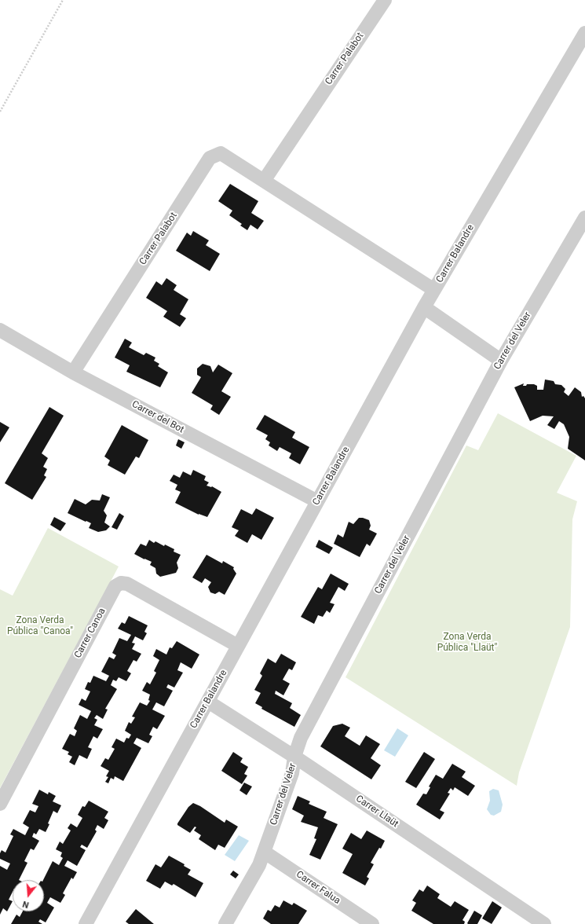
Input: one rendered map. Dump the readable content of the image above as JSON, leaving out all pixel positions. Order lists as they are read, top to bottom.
{
  "streets": {
    "street": [
      "Carrer Palabot",
      "Carrer Balandre",
      "Carrer del Veler",
      "Carrer del Bot",
      "Carrer Canoa",
      "Carrer Llaüt",
      "Carrer Falua"
    ]
  },
  "crossings": [
    ["Carrer Palabot", "Carrer Balandre"],
    ["Carrer Palabot", "Carrer del Bot"],
    ["Carrer Balandre", "Carrer del Bot"],
    ["Carrer Balandre", "Carrer Canoa"],
    ["Carrer Balandre", "Carrer Llaüt"],
    ["Carrer del Veler", "Carrer Llaüt"],
    ["Carrer del Veler", "Carrer Falua"]
  ],
  "parks": ["Zona Verda Pública \"Canoa\"", "Zona Verda Pública \"Llaüt\""],
  "north": "bottom"
}
